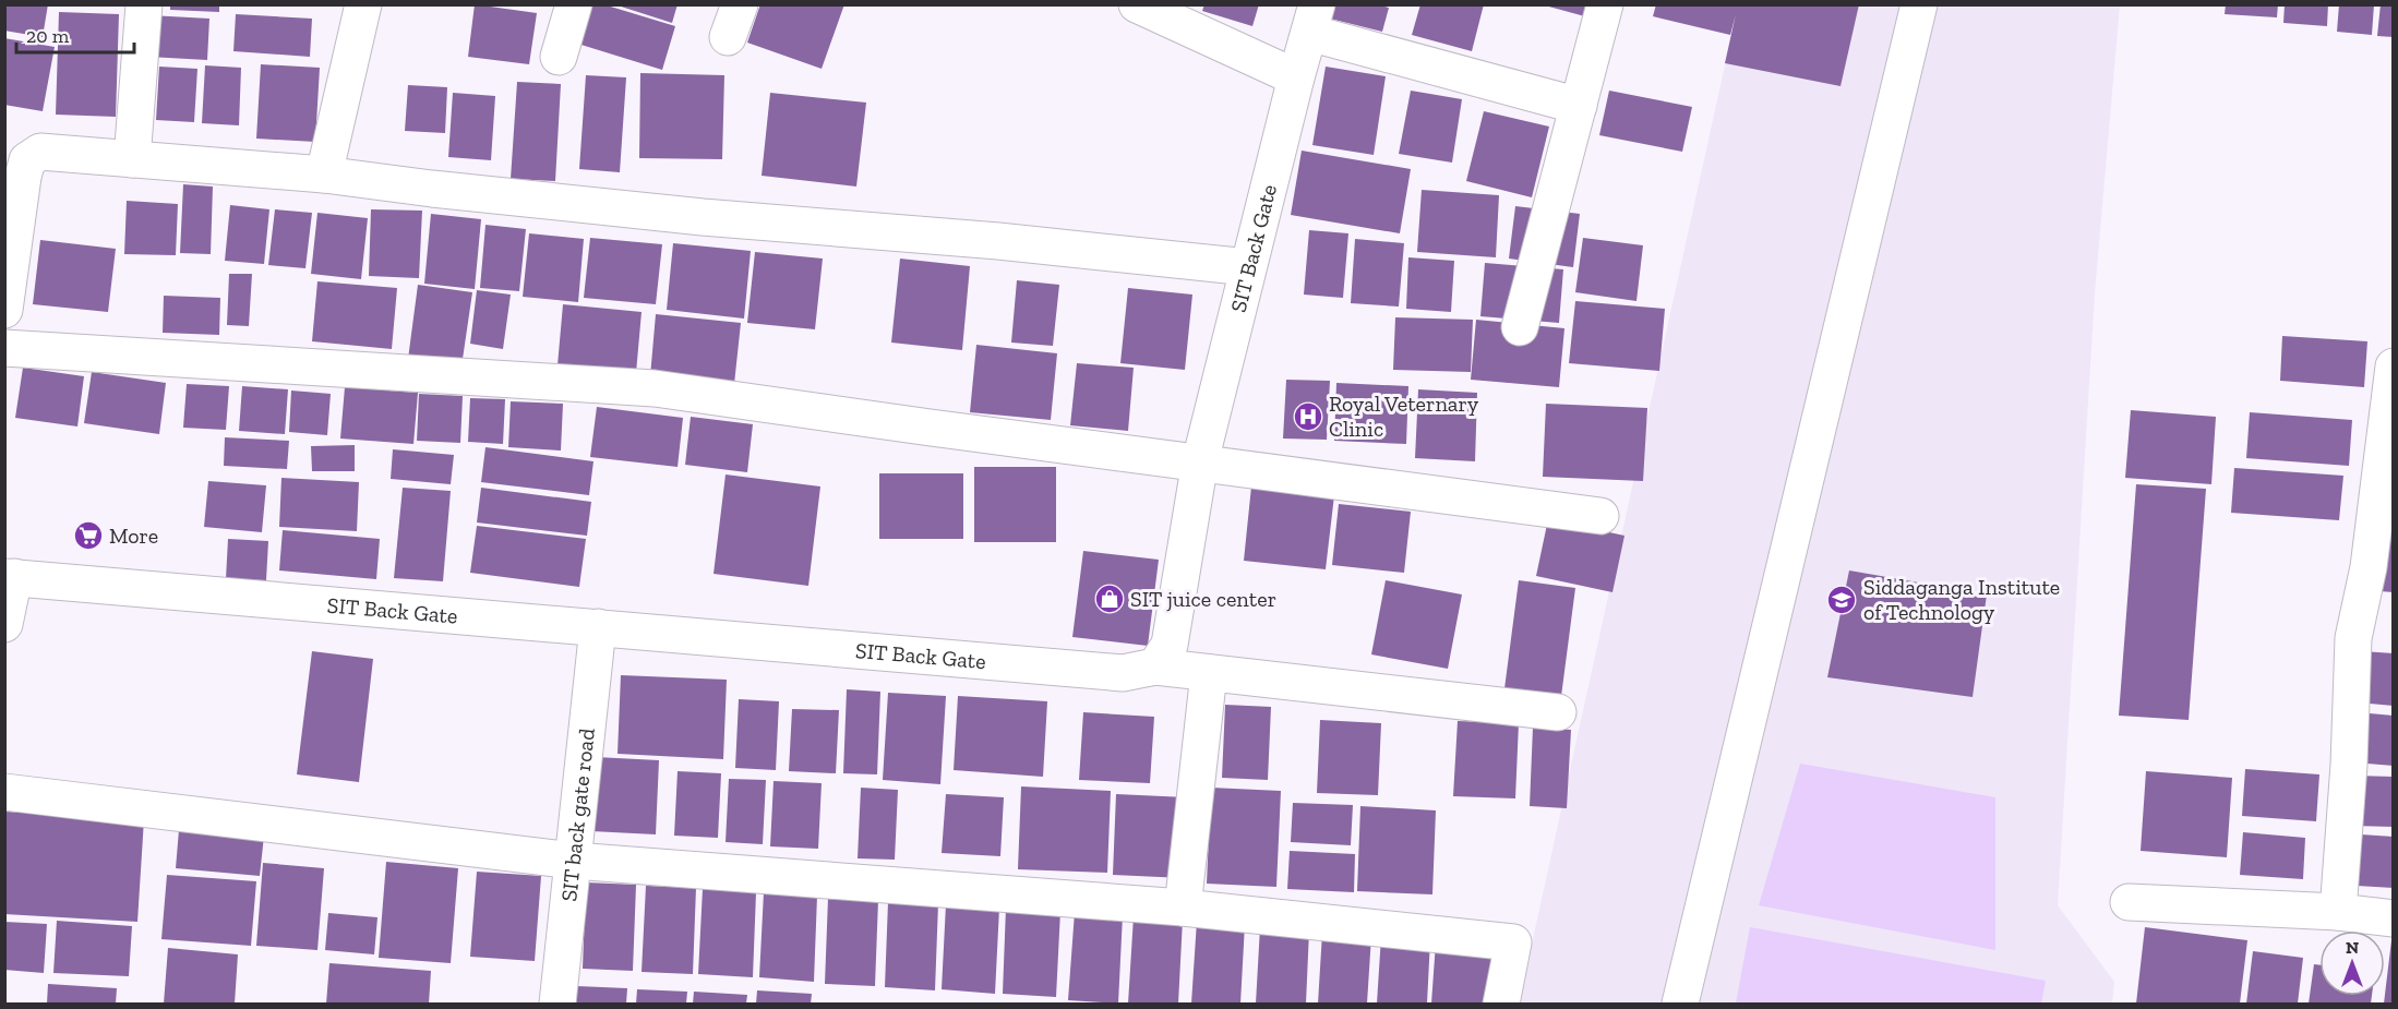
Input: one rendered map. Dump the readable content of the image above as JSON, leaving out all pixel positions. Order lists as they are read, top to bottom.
{
  "streets": {
    "street": ["SIT Back Gate", "SIT back gate road"]
  },
  "crossings": [
    ["SIT Back Gate", "SIT back gate road"]
  ],
  "places": {
    "hospital": ["Royal Veternary Clinic"],
    "supermarket": ["More"],
    "shop": ["SIT juice center"],
    "school or university": ["Siddaganga Institute of Technology"]
  },
  "scale_bar": "20 m",
  "north": "top"
}
